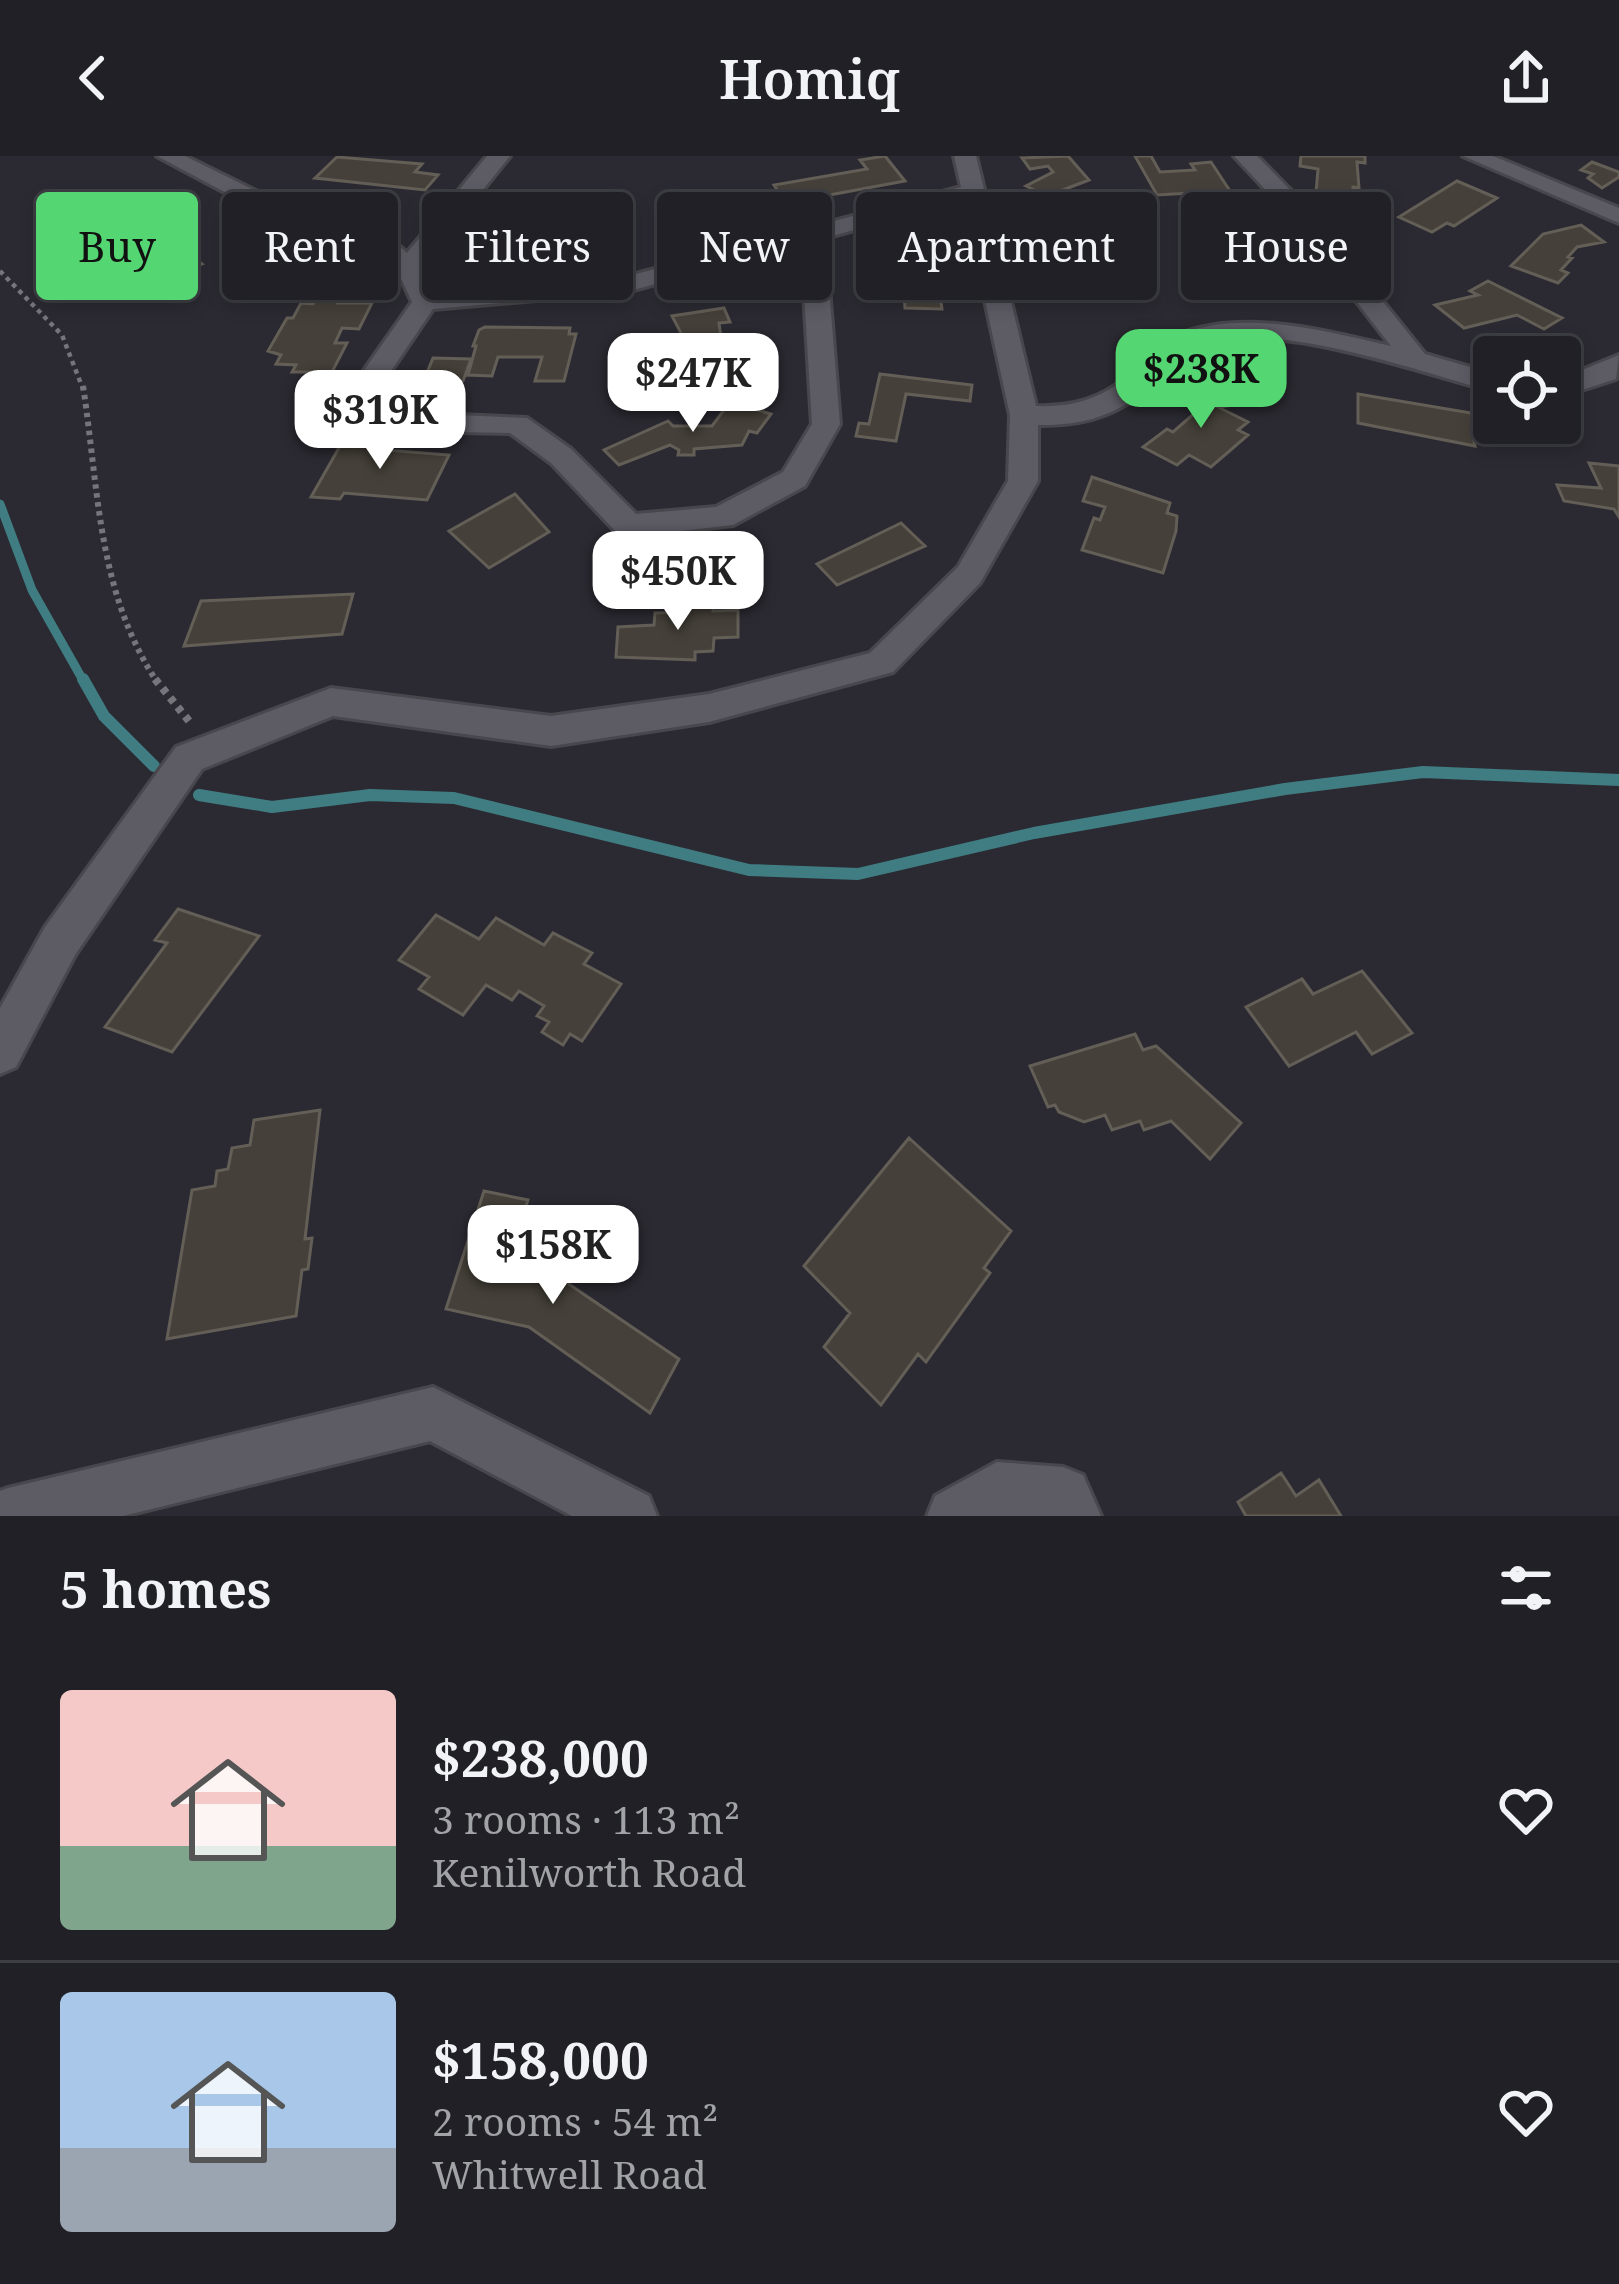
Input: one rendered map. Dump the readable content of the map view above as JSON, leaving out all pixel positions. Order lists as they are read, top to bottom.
{
  "page": {
    "header": "Homiq",
    "chip": [
      "Buy",
      "Rent",
      "Filters",
      "New",
      "Apartment",
      "House"
    ],
    "price": [
      "$238K",
      "$247K",
      "$319K",
      "$450K",
      "$158K"
    ],
    "heading": "5 homes",
    "list": [
      {
        "name": "$238,000",
        "note": "3 rooms · 113 m² · Kenilworth Road"
      },
      {
        "name": "$158,000",
        "note": "2 rooms · 54 m² · Whitwell Road"
      }
    ]
  }
}
